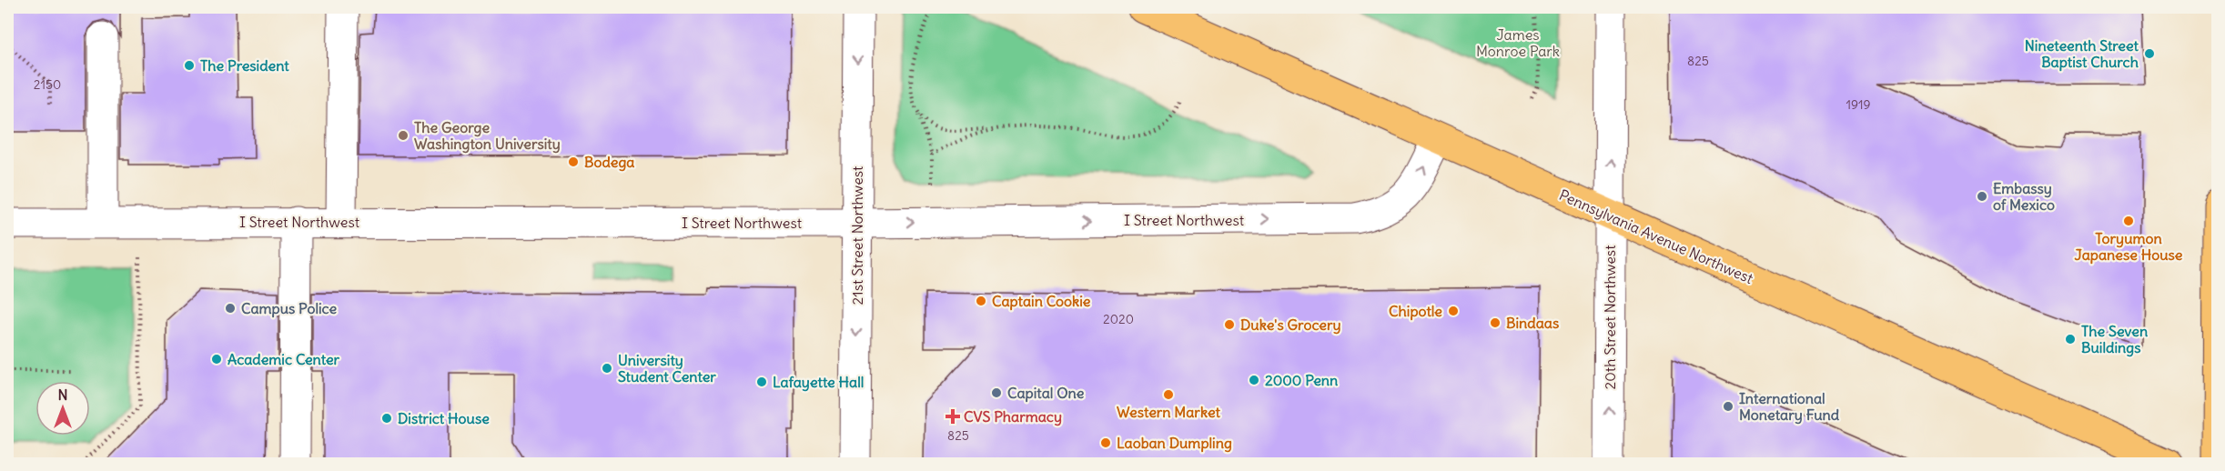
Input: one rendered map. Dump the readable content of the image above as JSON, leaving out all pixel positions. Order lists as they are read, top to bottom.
{
  "streets": {
    "main road": ["Pennsylvania Avenue Northwest"],
    "street": ["I Street Northwest", "21st Street Northwest", "20th Street Northwest"]
  },
  "crossings": [
    ["I Street Northwest", "21st Street Northwest"],
    ["I Street Northwest", "Pennsylvania Avenue Northwest"],
    ["Pennsylvania Avenue Northwest", "20th Street Northwest"]
  ],
  "one_way": ["I Street Northwest", "21st Street Northwest", "20th Street Northwest"],
  "parks": ["James Monroe Park"],
  "places": {
    "other": [
      "Nineteenth Street Baptist Church",
      "The President",
      "The George Washington University",
      "Bodega",
      "Embassy of Mexico",
      "Toryumon Japanese House",
      "Captain Cookie",
      "Campus Police",
      "Chipotle",
      "Bindaas",
      "Duke's Grocery",
      "The Seven Buildings",
      "Academic Center",
      "University Student Center",
      "2000 Penn",
      "Lafayette Hall",
      "Capital One",
      "Western Market",
      "International Monetary Fund",
      "District House",
      "Laoban Dumpling"
    ],
    "health": ["CVS Pharmacy"]
  },
  "house_numbers": [
    "825",
    "2150",
    "1919",
    "2020",
    "825"
  ],
  "north": "top"
}
